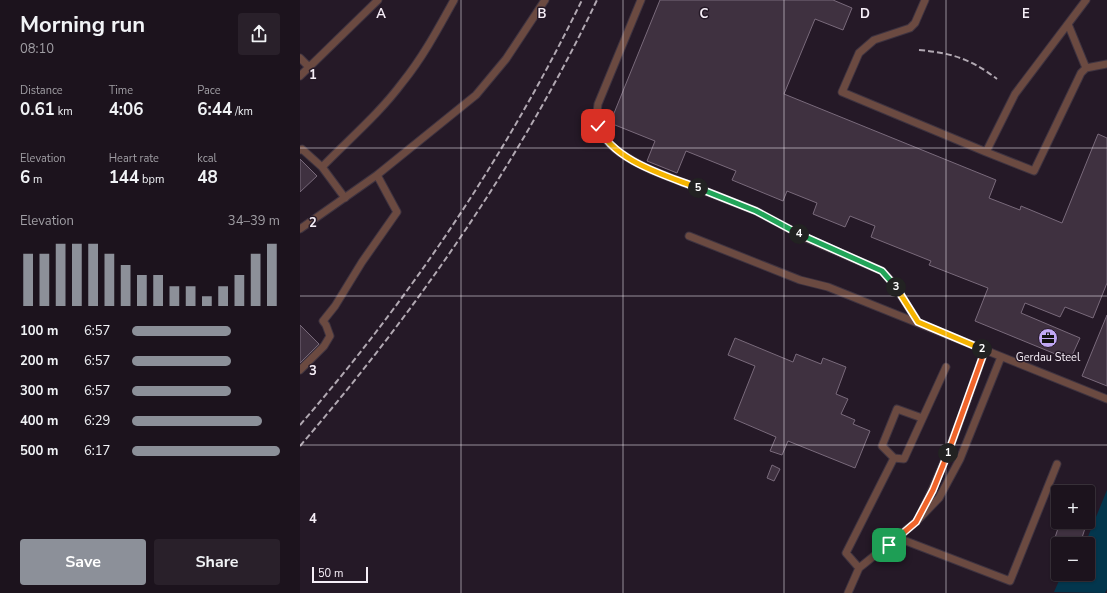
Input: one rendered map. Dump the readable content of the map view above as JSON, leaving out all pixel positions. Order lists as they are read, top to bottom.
{
  "places": {
    "office": ["Gerdau Steel"]
  },
  "scale_bar": "50 m",
  "page": {
    "heading": ["Morning run", "08:10"],
    "stats": [
      ["Distance", "0.61 km"],
      ["Time", "4:06"],
      ["Pace", "6:44 /km"],
      ["Elevation", "6 m"],
      ["Heart rate", "144 bpm"],
      ["kcal", "48"]
    ],
    "pins": [
      "5",
      "4",
      "3",
      "2",
      "1"
    ],
    "chart": ["Elevation", "34–39 m"],
    "list": [
      {
        "name": "100 m",
        "note": "6:57"
      },
      {
        "name": "200 m",
        "note": "6:57"
      },
      {
        "name": "300 m",
        "note": "6:57"
      },
      {
        "name": "400 m",
        "note": "6:29"
      },
      {
        "name": "500 m",
        "note": "6:17"
      }
    ],
    "map_buttons": ["+", "−"],
    "buttons": ["Save", "Share"],
    "scale": "50 m"
  },
  "grid": {
    "columns": [
      "A",
      "B",
      "C",
      "D",
      "E"
    ],
    "rows": [
      "1",
      "2",
      "3",
      "4"
    ]
  }
}
